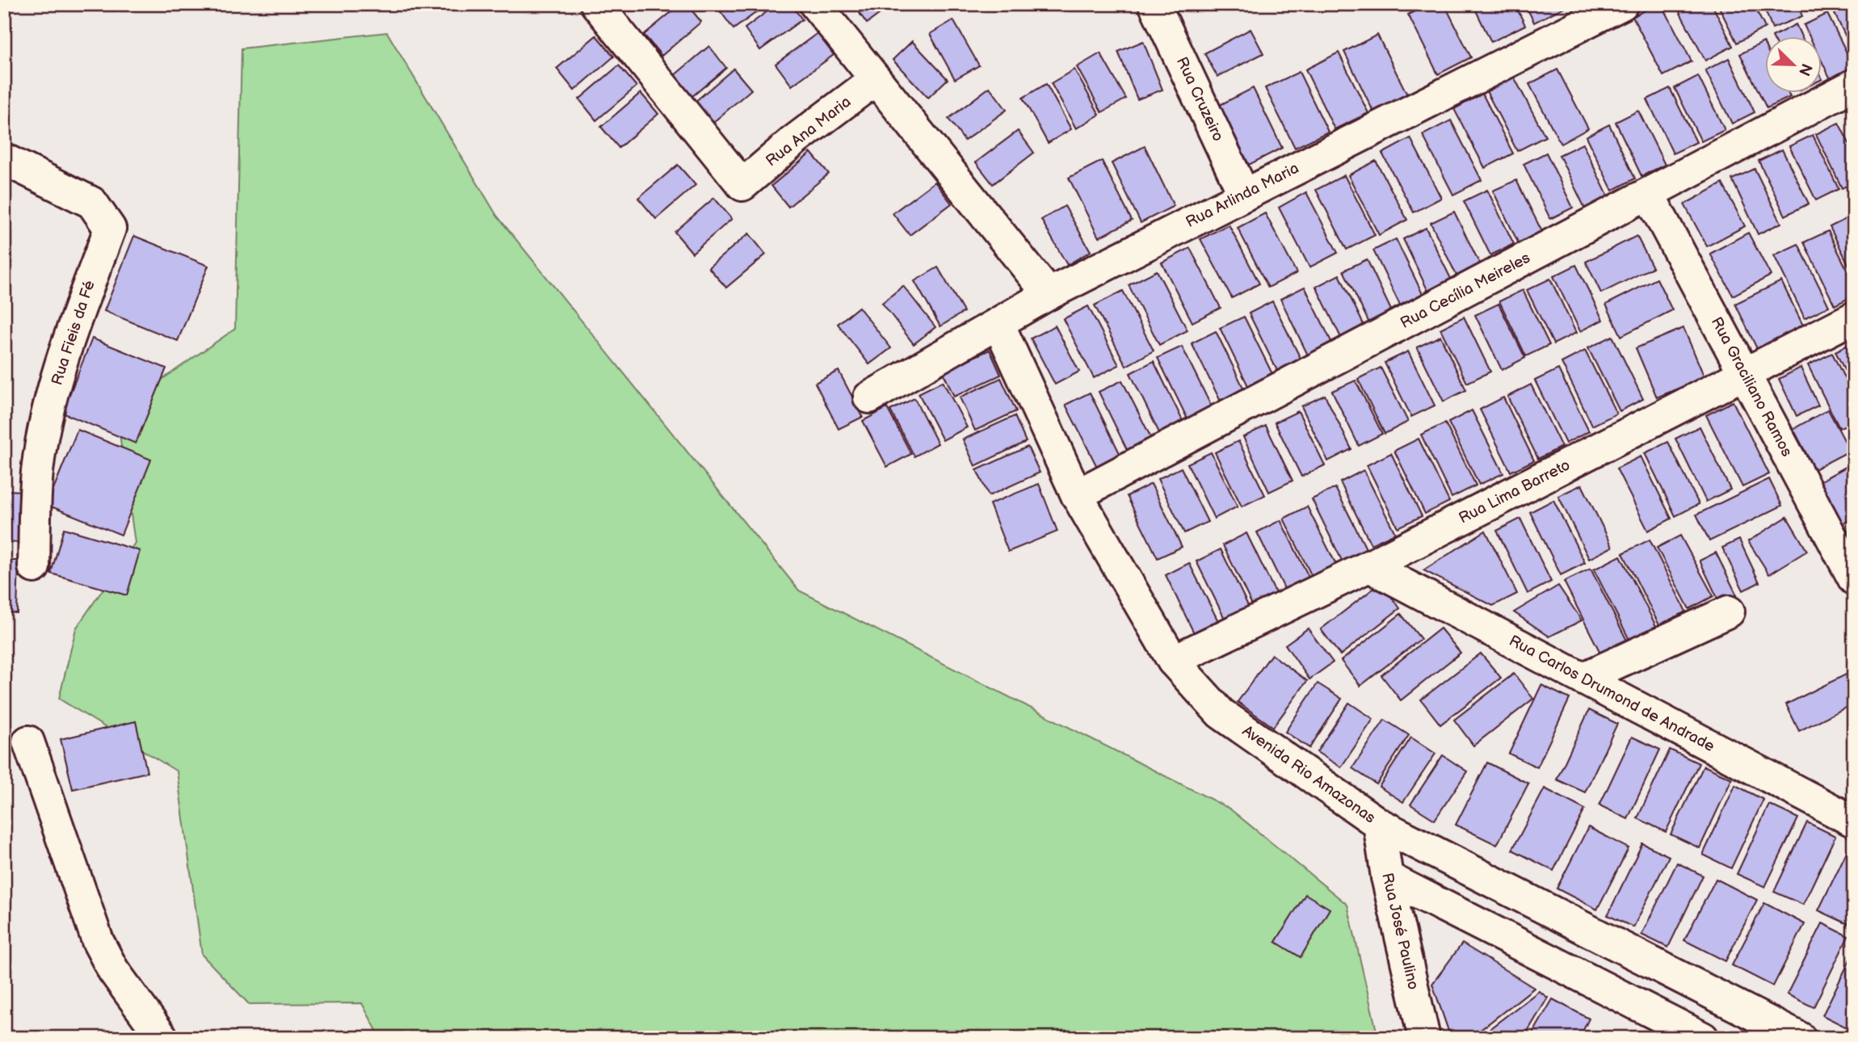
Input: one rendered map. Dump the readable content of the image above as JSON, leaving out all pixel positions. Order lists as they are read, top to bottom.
{
  "streets": {
    "street": [
      "Rua Cruzeiro",
      "Rua Ana Maria",
      "Rua Arlinda Maria",
      "Rua Cecília Meireles",
      "Rua Fieis da Fé",
      "Rua Graciliano Ramos",
      "Rua Lima Barreto",
      "Rua Carlos Drumond de Andrade",
      "Avenida Rio Amazonas",
      "Rua José Paulino"
    ]
  },
  "crossings": [
    ["Rua Cruzeiro", "Rua Arlinda Maria"],
    ["Rua Arlinda Maria", "Avenida Rio Amazonas"],
    ["Rua Cecília Meireles", "Rua Graciliano Ramos"],
    ["Rua Cecília Meireles", "Avenida Rio Amazonas"],
    ["Rua Graciliano Ramos", "Rua Lima Barreto"],
    ["Rua Lima Barreto", "Rua Carlos Drumond de Andrade"],
    ["Rua Lima Barreto", "Avenida Rio Amazonas"],
    ["Avenida Rio Amazonas", "Rua José Paulino"]
  ],
  "north": "bottom right"
}
